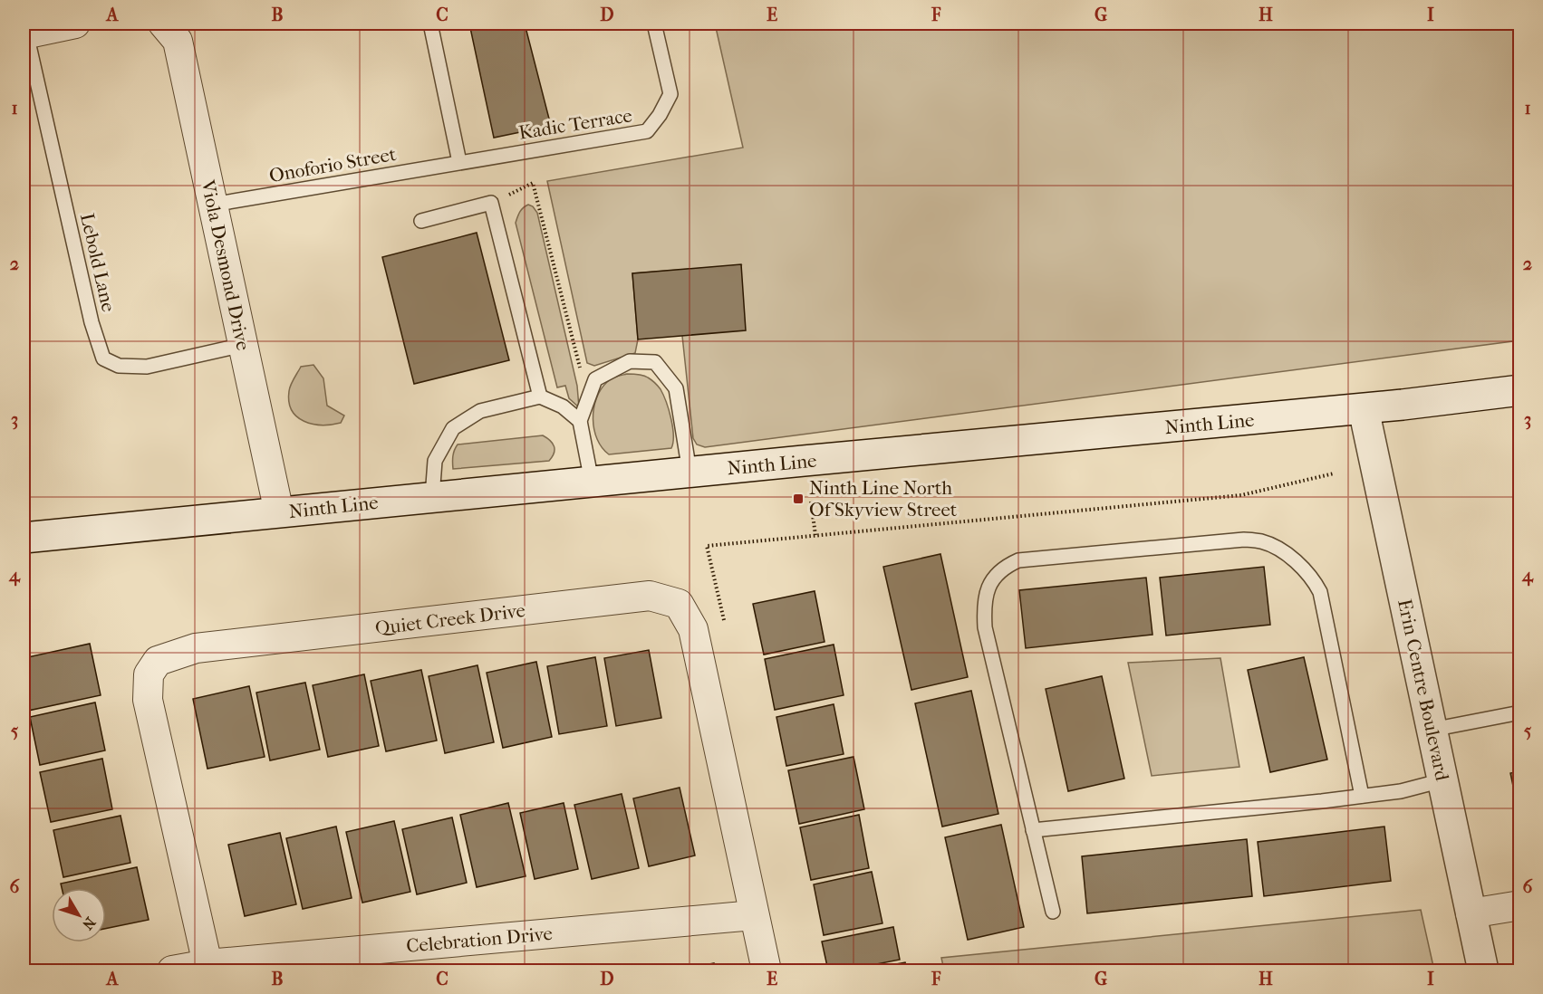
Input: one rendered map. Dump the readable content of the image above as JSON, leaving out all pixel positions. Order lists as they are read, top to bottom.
{
  "streets": {
    "main road": ["Ninth Line", "Erin Centre Boulevard"],
    "street": ["Viola Desmond Drive", "Quiet Creek Drive", "Celebration Drive"],
    "lane": ["Kadic Terrace", "Onoforio Street", "Lebold Lane"]
  },
  "crossings": [
    ["Kadic Terrace", "Onoforio Street"],
    ["Onoforio Street", "Viola Desmond Drive"],
    ["Lebold Lane", "Viola Desmond Drive"],
    ["Viola Desmond Drive", "Ninth Line"],
    ["Ninth Line", "Erin Centre Boulevard"],
    ["Quiet Creek Drive", "Celebration Drive"]
  ],
  "places": {
    "transit": ["Ninth Line North Of Skyview Street"]
  },
  "north": "bottom right",
  "grid": {
    "columns": [
      "A",
      "B",
      "C",
      "D",
      "E",
      "F",
      "G",
      "H",
      "I"
    ],
    "rows": [
      "1",
      "2",
      "3",
      "4",
      "5",
      "6"
    ]
  }
}
